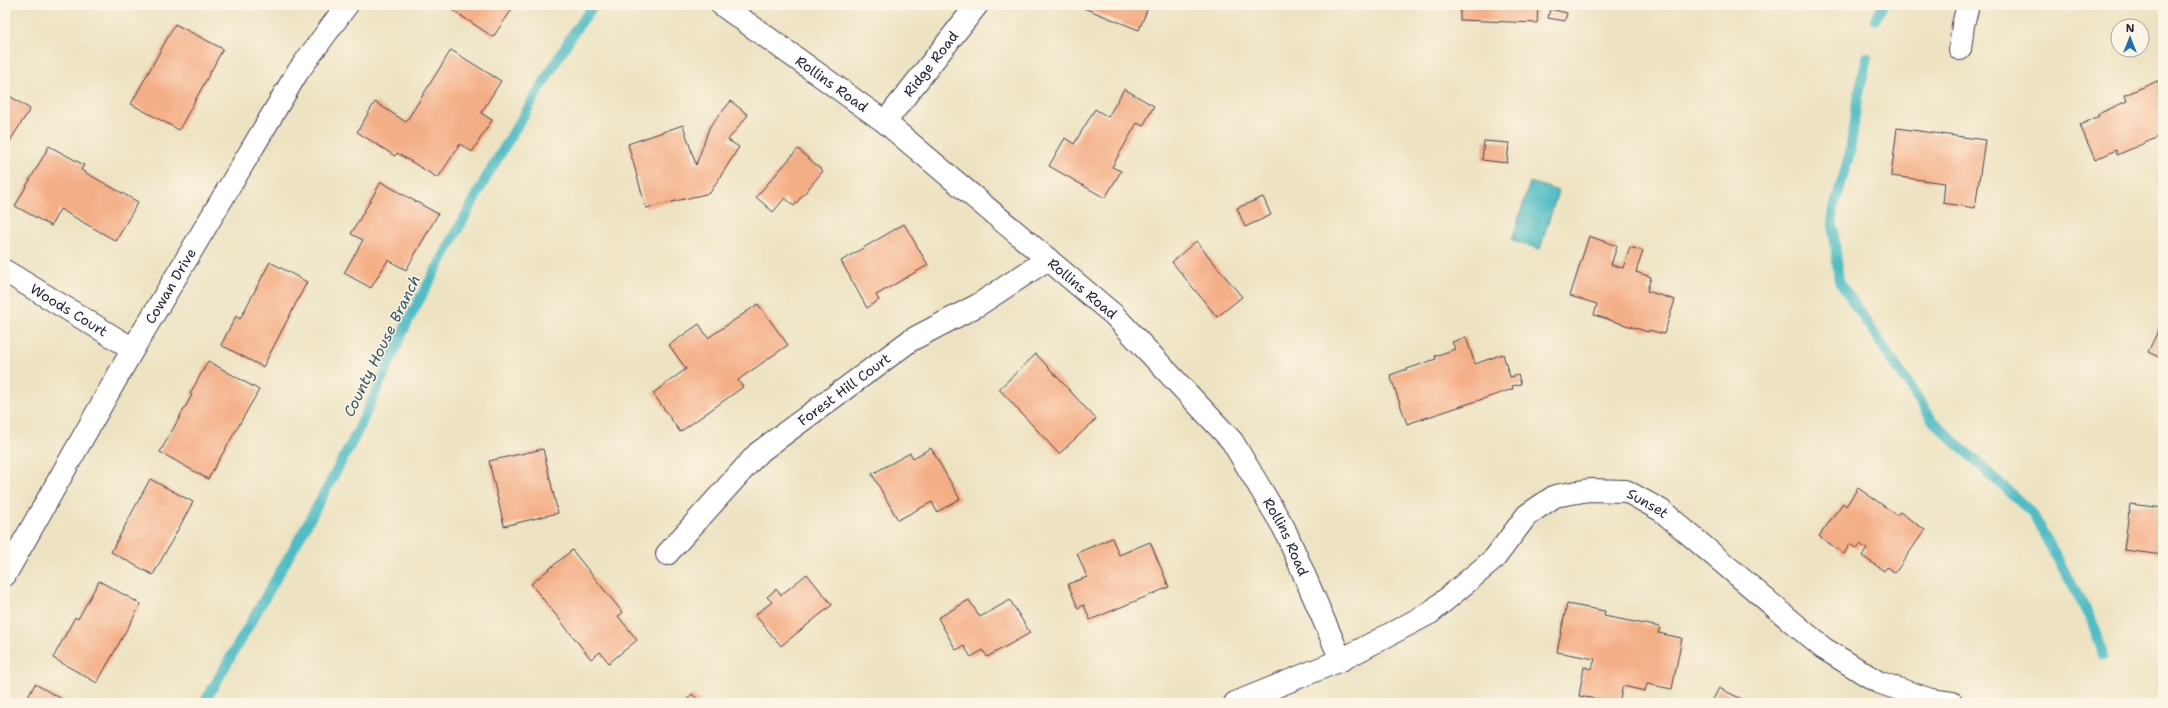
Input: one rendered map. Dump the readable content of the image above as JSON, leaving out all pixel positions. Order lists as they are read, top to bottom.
{
  "streets": {
    "street": [
      "Ridge Road",
      "Rollins Road",
      "Cowan Drive",
      "Woods Court",
      "Forest Hill Court",
      "Sunset"
    ]
  },
  "crossings": [
    ["Ridge Road", "Rollins Road"],
    ["Rollins Road", "Forest Hill Court"],
    ["Rollins Road", "Sunset"],
    ["Cowan Drive", "Woods Court"]
  ],
  "water": ["County House Branch"],
  "north": "top"
}
